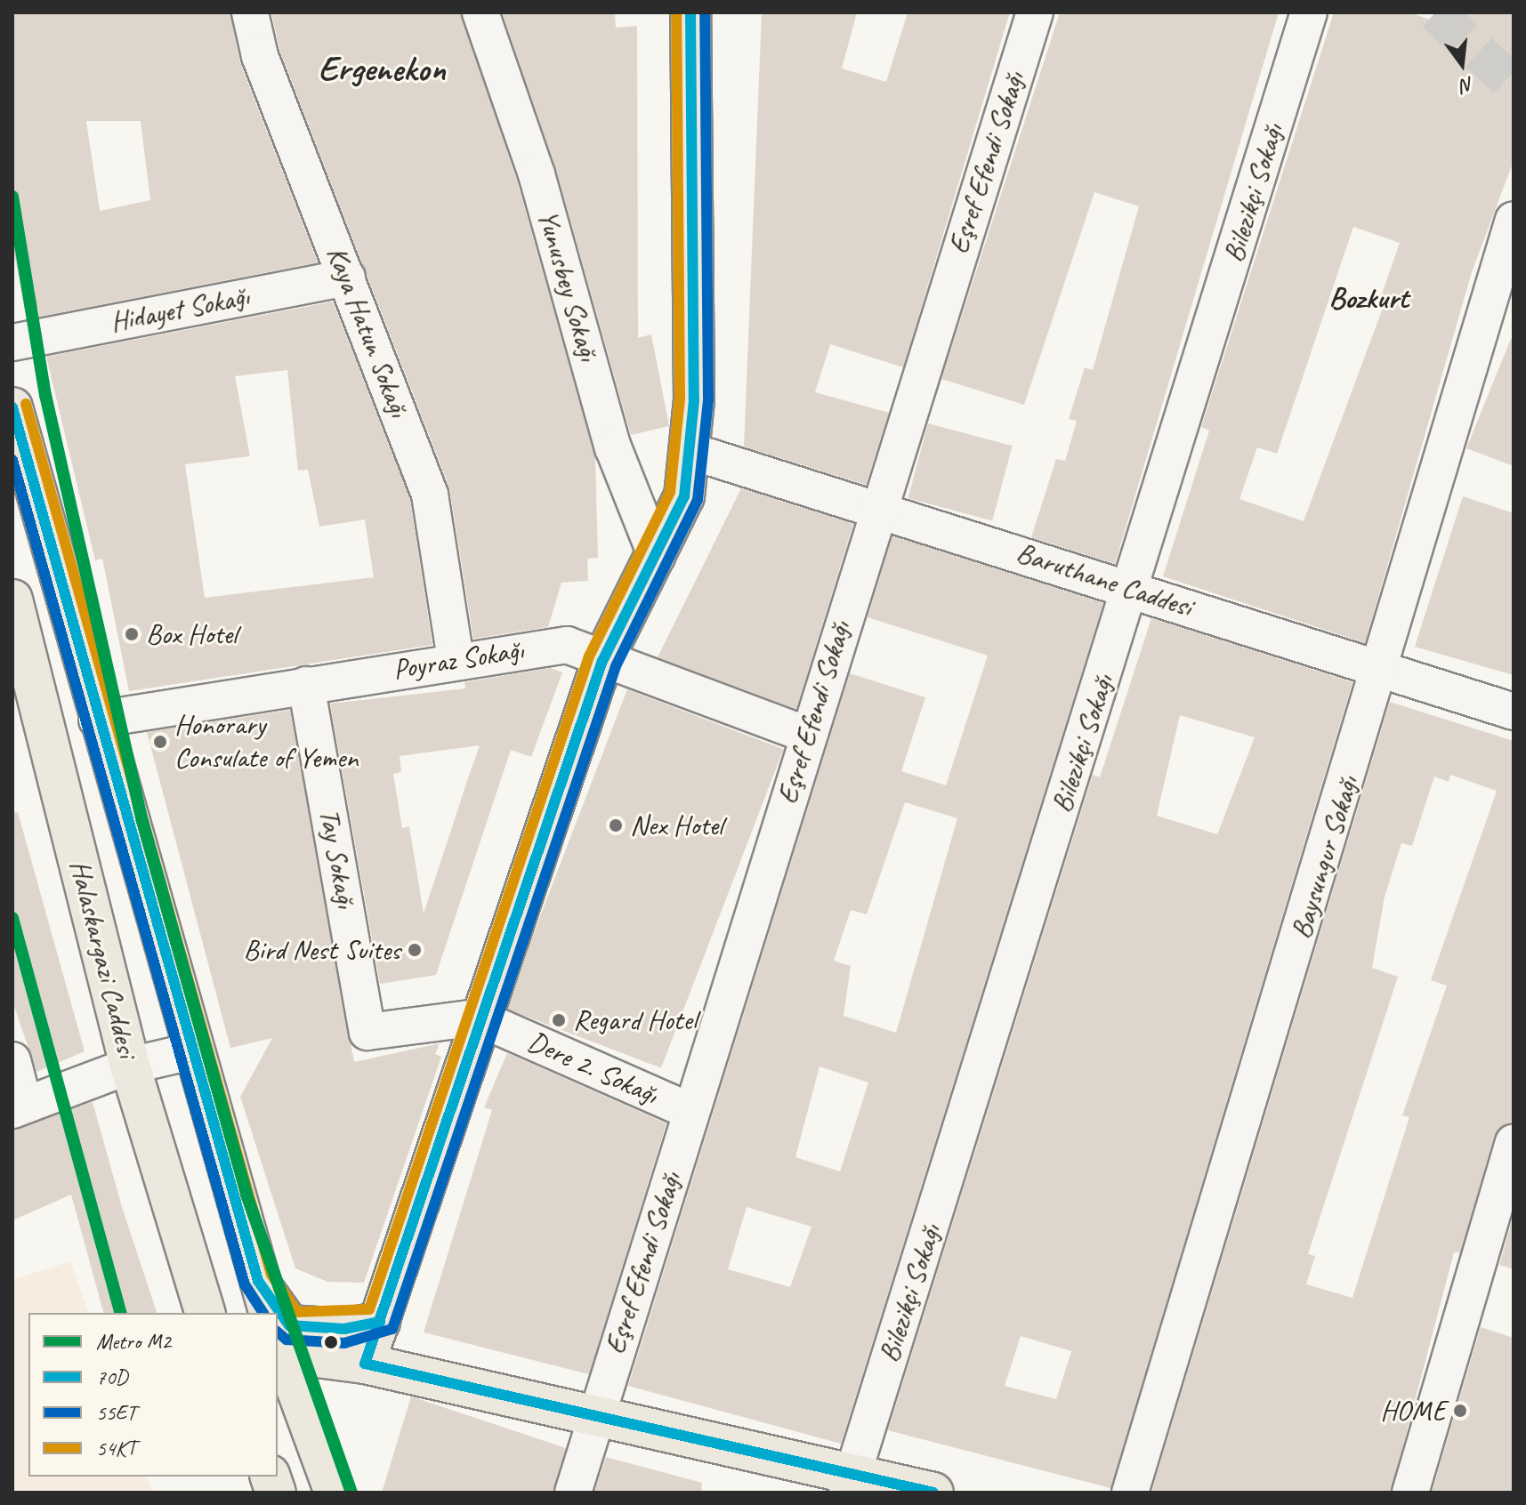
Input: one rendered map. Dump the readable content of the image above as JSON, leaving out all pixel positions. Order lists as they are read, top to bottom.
{
  "streets": {
    "main road": ["Halaskargazi Caddesi"],
    "street": [
      "Eşref Efendi Sokağı",
      "Bilezikçi Sokağı",
      "Yunusbey Sokağı",
      "Hidayet Sokağı",
      "Kaya Hatun Sokağı",
      "Baruthane Caddesi",
      "Poyraz Sokağı",
      "Baysungur Sokağı",
      "Tay Sokağı",
      "Dere 2. Sokağı"
    ]
  },
  "crossings": [
    ["Eşref Efendi Sokağı", "Baruthane Caddesi"],
    ["Eşref Efendi Sokağı", "Poyraz Sokağı"],
    ["Eşref Efendi Sokağı", "Dere 2. Sokağı"],
    ["Bilezikçi Sokağı", "Baruthane Caddesi"],
    ["Hidayet Sokağı", "Kaya Hatun Sokağı"],
    ["Kaya Hatun Sokağı", "Poyraz Sokağı"],
    ["Baruthane Caddesi", "Baysungur Sokağı"],
    ["Poyraz Sokağı", "Tay Sokağı"],
    ["Poyraz Sokağı", "Halaskargazi Caddesi"],
    ["Tay Sokağı", "Dere 2. Sokağı"]
  ],
  "districts": ["Ergenekon", "Bozkurt"],
  "places": [
    "Box Hotel",
    "Honorary Consulate of Yemen",
    "Nex Hotel",
    "Bird Nest Suites",
    "Regard Hotel",
    "HOME"
  ],
  "lines": [
    "transit line 70D",
    "transit line 55ET",
    "transit line 54KT",
    "metro line M2"
  ],
  "legend": [
    "Metro M2",
    "70D",
    "55ET",
    "54KT"
  ],
  "north": "bottom"
}
